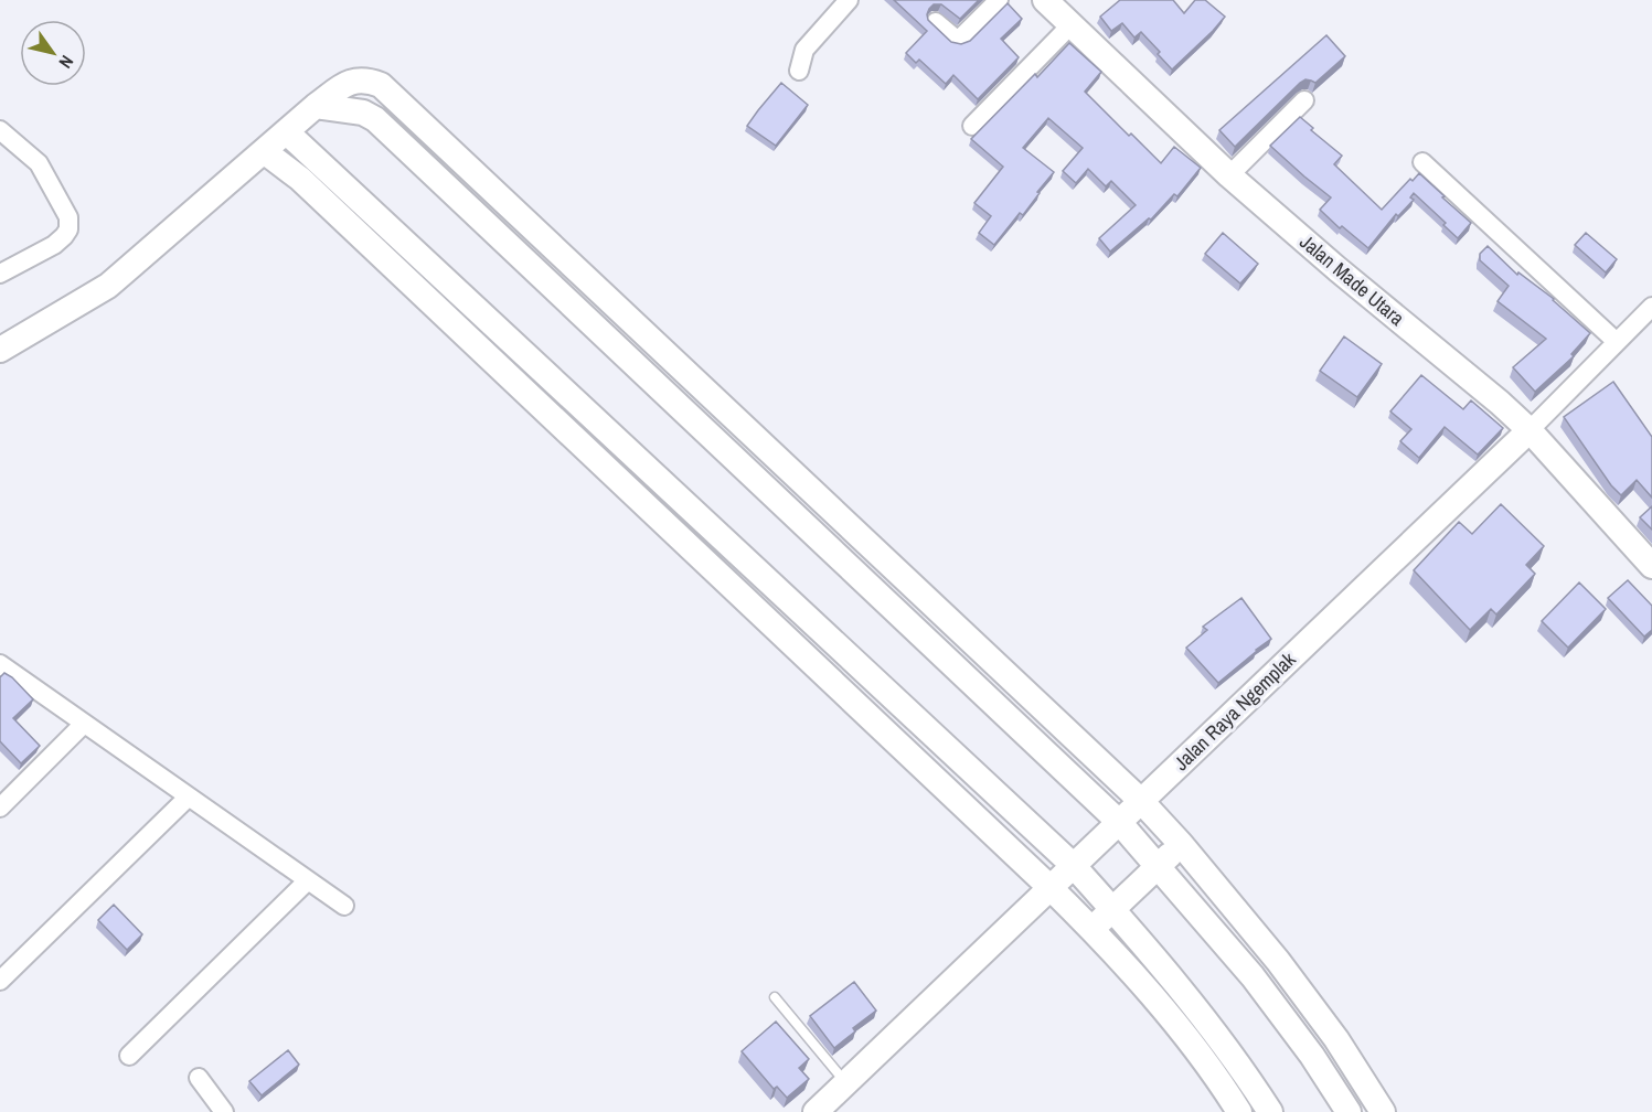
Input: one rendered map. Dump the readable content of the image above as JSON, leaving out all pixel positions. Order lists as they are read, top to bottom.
{
  "streets": {
    "main road": ["Jalan Made Utara", "Jalan Raya Ngemplak"]
  },
  "crossings": [
    ["Jalan Made Utara", "Jalan Raya Ngemplak"]
  ],
  "north": "bottom right"
}
